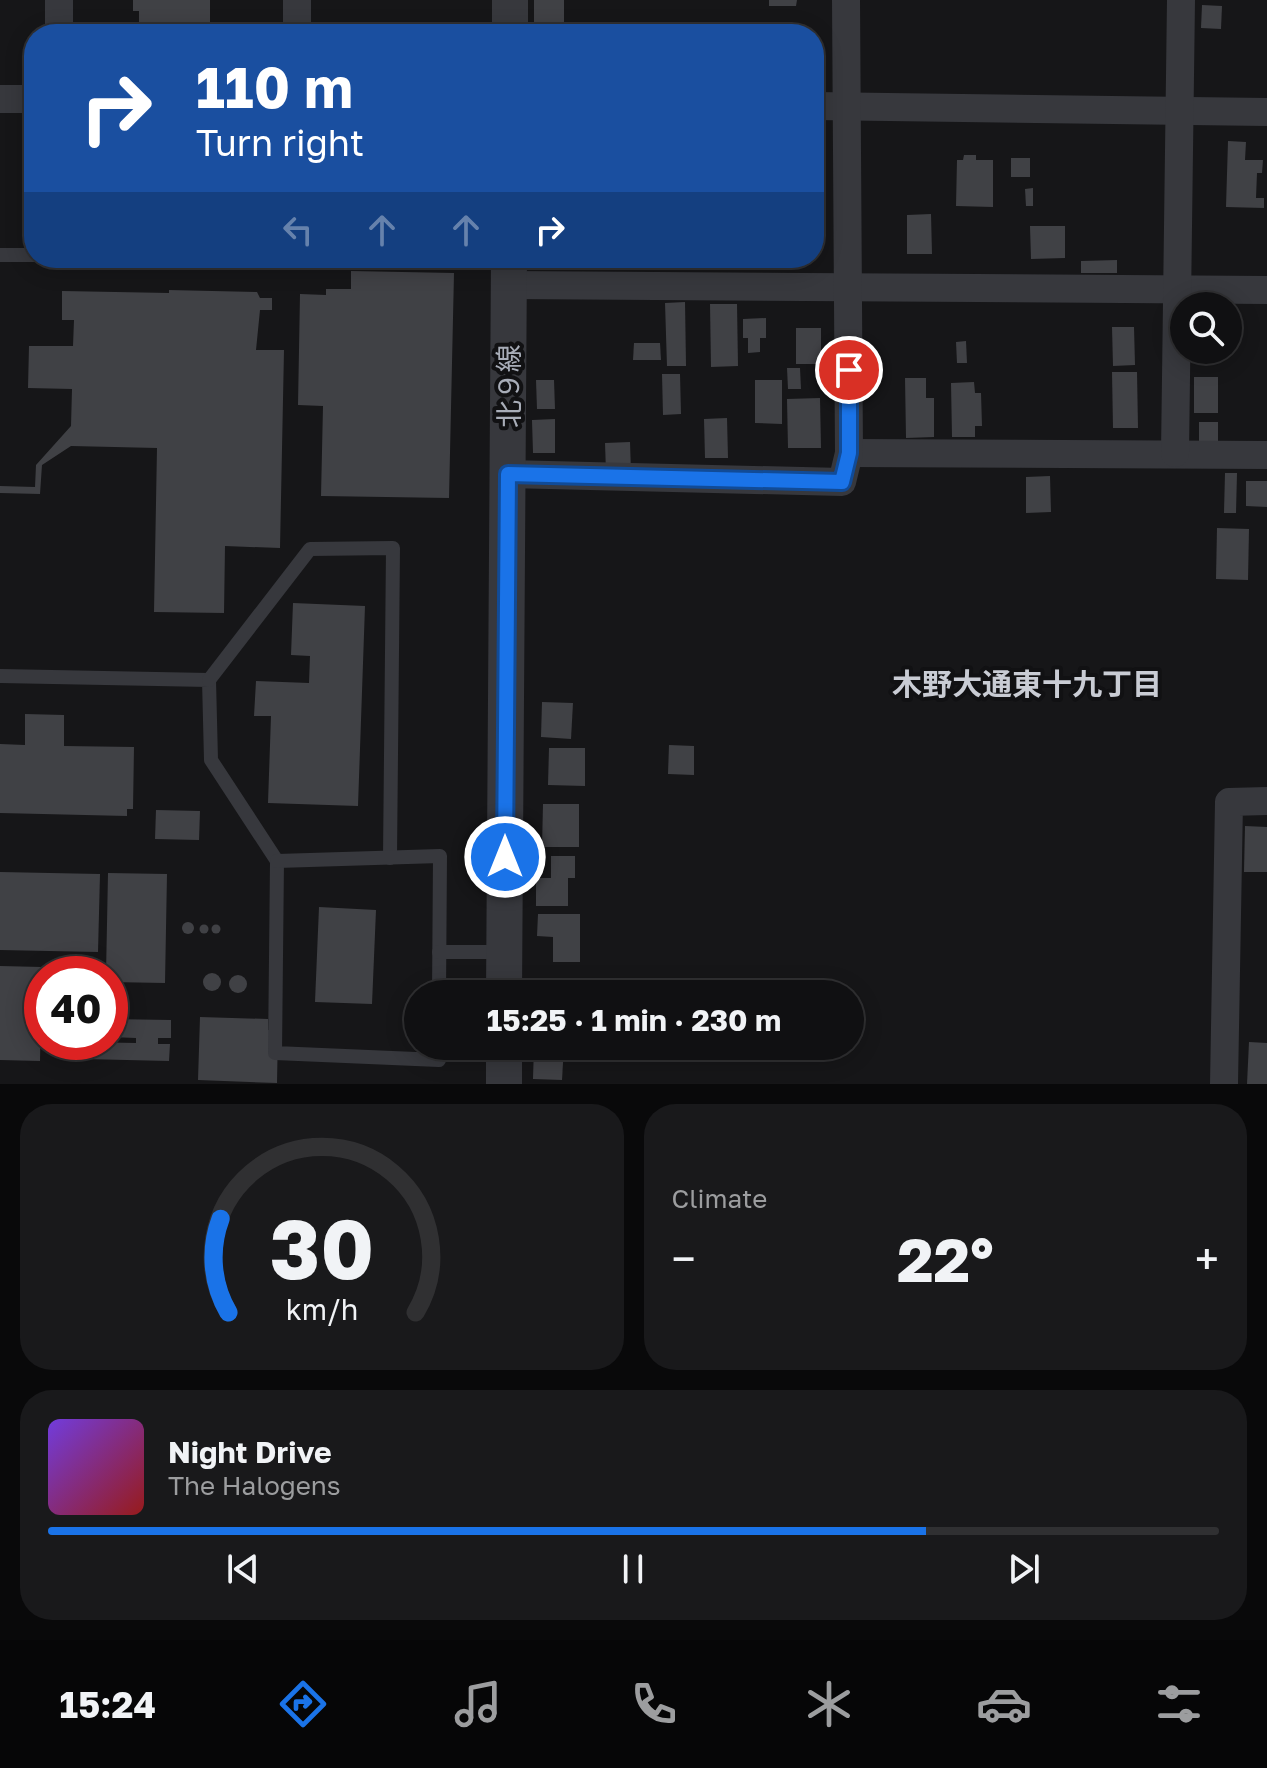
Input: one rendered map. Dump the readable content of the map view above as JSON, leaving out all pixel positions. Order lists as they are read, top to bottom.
{
  "streets": {
    "street": ["北９線"]
  },
  "districts": ["木野大通東十九丁目"],
  "page": {
    "turn": ["110 m", "Turn right"],
    "limit": "40",
    "trip": "15:25 · 1 min · 230 m",
    "tile": "Climate",
    "heat": ["−", "22°", "+"],
    "song": ["Night Drive", "The Halogens"],
    "tabs": "15:24",
    "gauge": ["30", "km/h"]
  }
}
